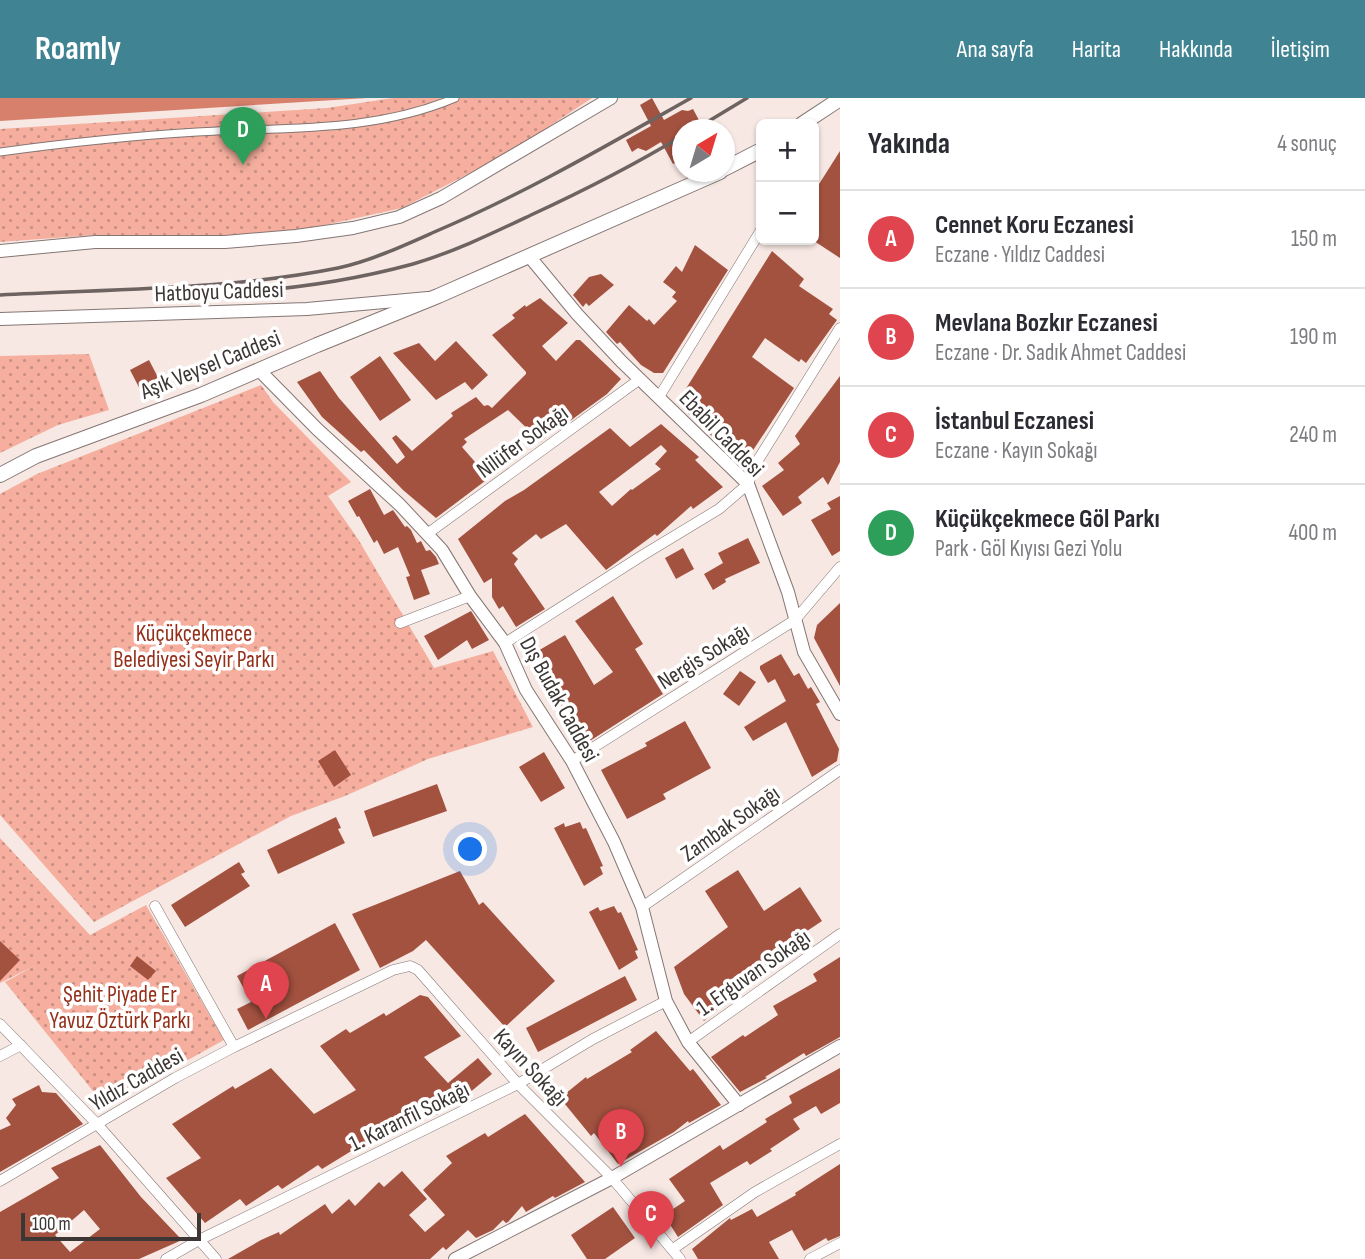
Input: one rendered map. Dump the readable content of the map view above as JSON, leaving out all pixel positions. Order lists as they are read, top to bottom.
{
  "streets": {
    "main road": ["Aşık Veysel Caddesi"],
    "street": [
      "Hatboyu Caddesi",
      "Ebabil Caddesi",
      "Nilüfer Sokağı",
      "Nergis Sokağı",
      "Dış Budak Caddesi",
      "Zambak Sokağı",
      "1. Erguvan Sokağı",
      "Kayın Sokağı",
      "Yıldız Caddesi",
      "1. Karanfil Sokağı"
    ]
  },
  "crossings": [
    ["Hatboyu Caddesi", "Aşık Veysel Caddesi"],
    ["Aşık Veysel Caddesi", "Ebabil Caddesi"],
    ["Aşık Veysel Caddesi", "Dış Budak Caddesi"],
    ["Ebabil Caddesi", "Nilüfer Sokağı"],
    ["Ebabil Caddesi", "Nergis Sokağı"],
    ["Nilüfer Sokağı", "Dış Budak Caddesi"],
    ["Nergis Sokağı", "Dış Budak Caddesi"],
    ["Dış Budak Caddesi", "Zambak Sokağı"],
    ["Dış Budak Caddesi", "1. Erguvan Sokağı"],
    ["Dış Budak Caddesi", "1. Karanfil Sokağı"],
    ["Kayın Sokağı", "Yıldız Caddesi"],
    ["Kayın Sokağı", "1. Karanfil Sokağı"]
  ],
  "parks": ["Küçükçekmece Belediyesi Seyir Parkı", "Şehit Piyade Er Yavuz Öztürk Parkı"],
  "scale_bar": "100 m",
  "north": "top right",
  "page": {
    "header": "Roamly",
    "nav": [
      "Ana sayfa",
      "Harita",
      "Hakkında",
      "İletişim"
    ],
    "heading": ["Yakında", "4 sonuç"],
    "pins": [
      "D",
      "A",
      "B",
      "C"
    ],
    "map_buttons": ["+", "−"],
    "list": [
      {
        "mark": "A",
        "name": "Cennet Koru Eczanesi",
        "note": "Eczane · Yıldız Caddesi",
        "value": "150 m"
      },
      {
        "mark": "B",
        "name": "Mevlana Bozkır Eczanesi",
        "note": "Eczane · Dr. Sadık Ahmet Caddesi",
        "value": "190 m"
      },
      {
        "mark": "C",
        "name": "İstanbul Eczanesi",
        "note": "Eczane · Kayın Sokağı",
        "value": "240 m"
      },
      {
        "mark": "D",
        "name": "Küçükçekmece Göl Parkı",
        "note": "Park · Göl Kıyısı Gezi Yolu",
        "value": "400 m"
      }
    ],
    "scale": "100 m"
  }
}
